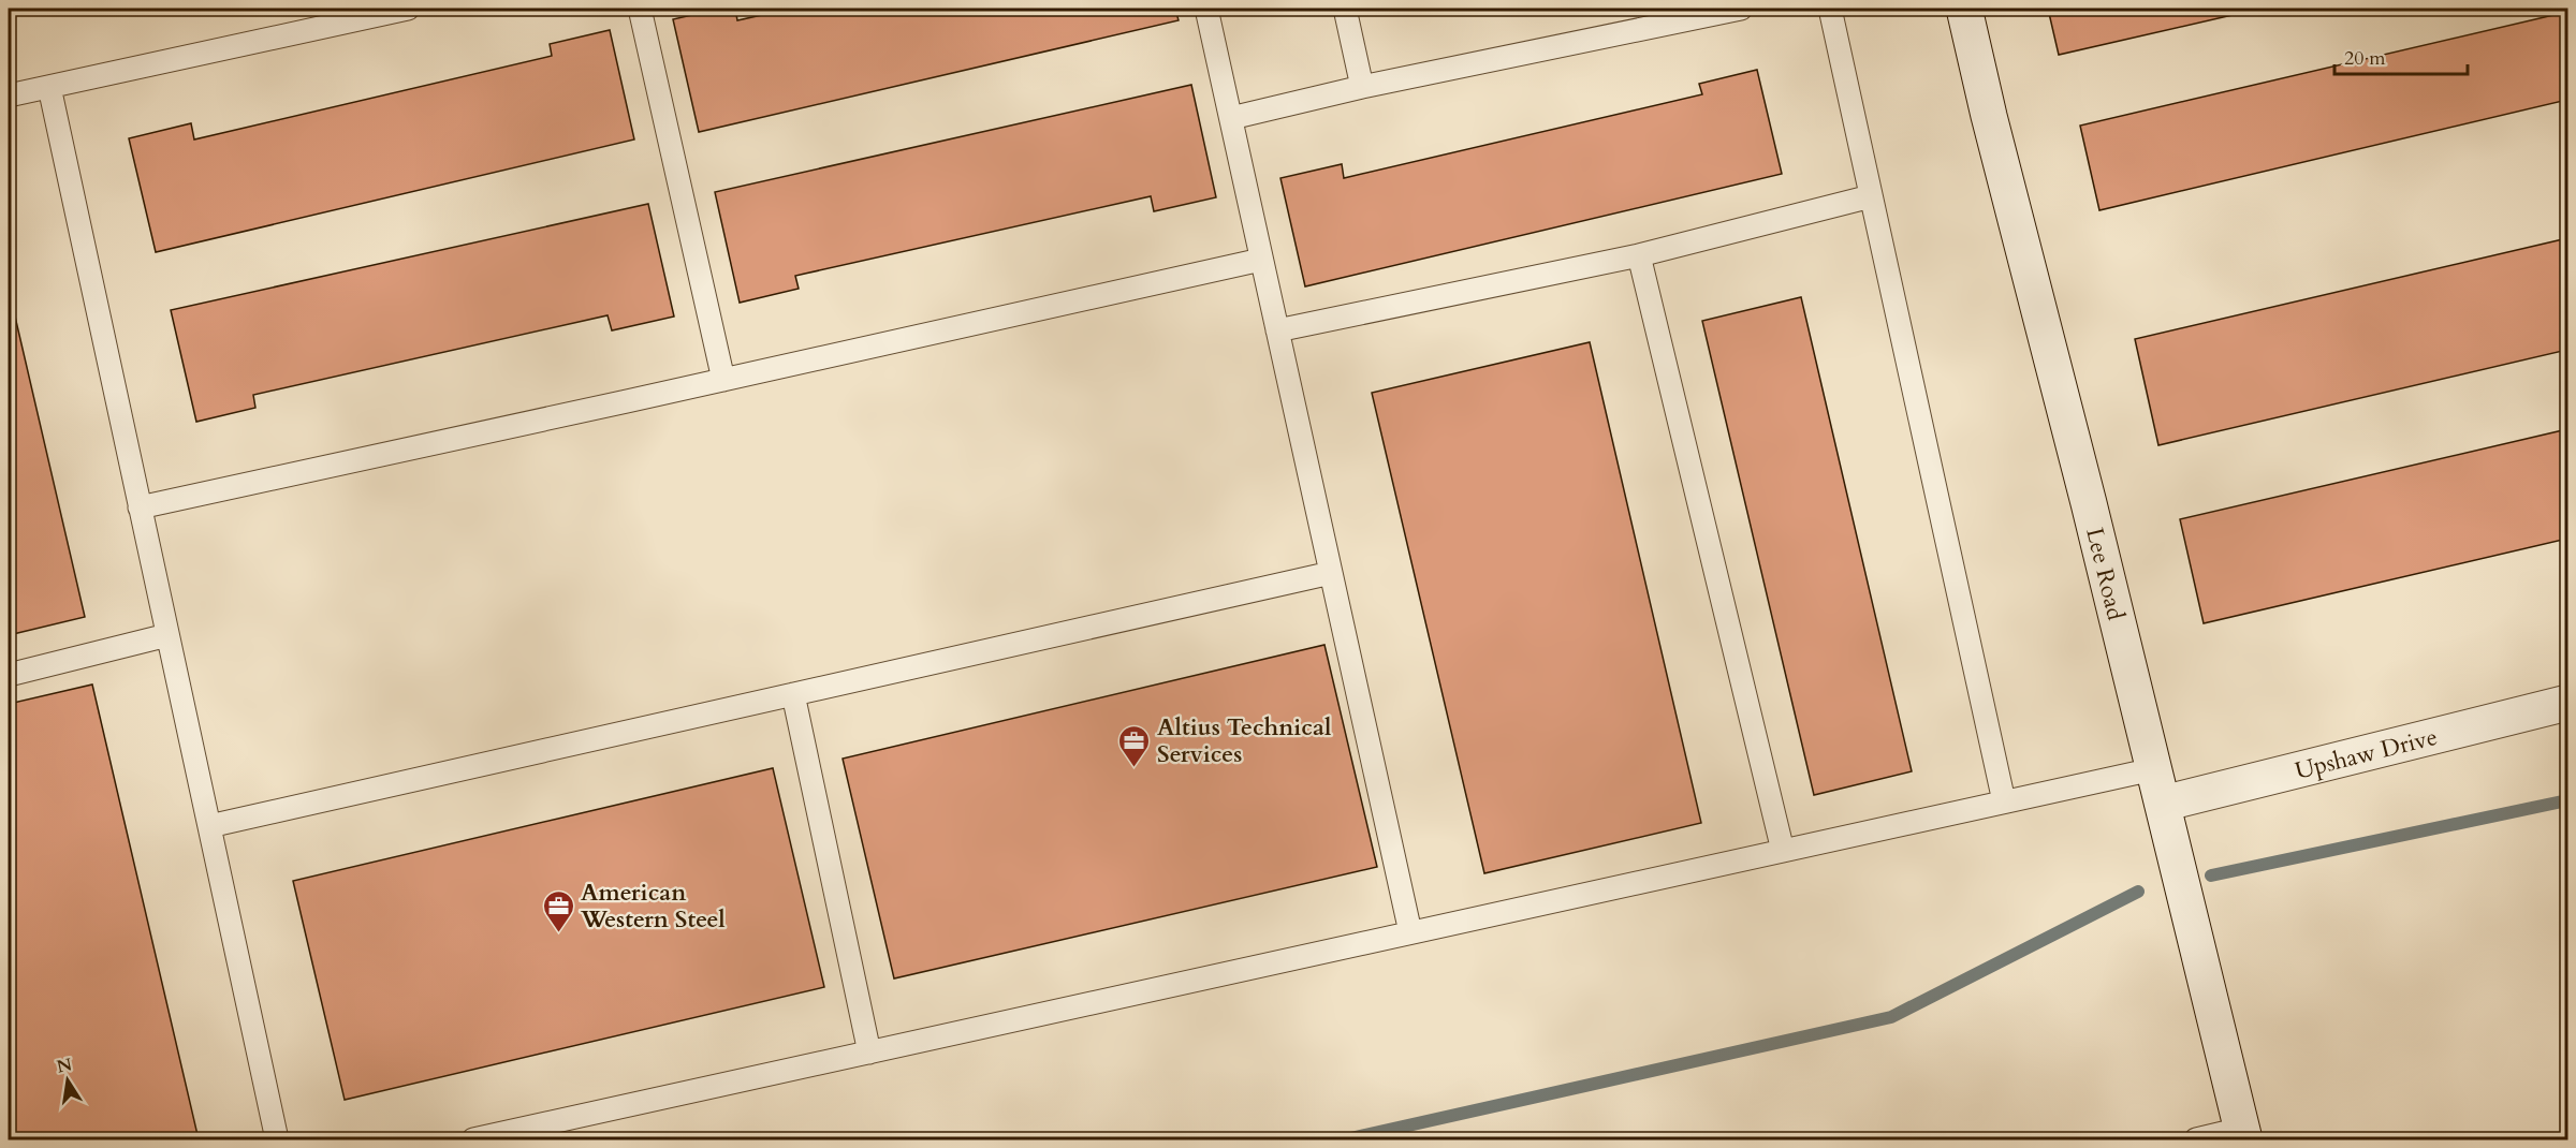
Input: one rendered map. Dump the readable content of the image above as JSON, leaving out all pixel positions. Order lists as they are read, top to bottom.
{
  "streets": {
    "main road": ["Lee Road", "Upshaw Drive"]
  },
  "crossings": [
    ["Lee Road", "Upshaw Drive"]
  ],
  "places": {
    "office": ["Altius Technical Services", "American Western Steel"]
  },
  "scale_bar": "20 m",
  "north": "top"
}
